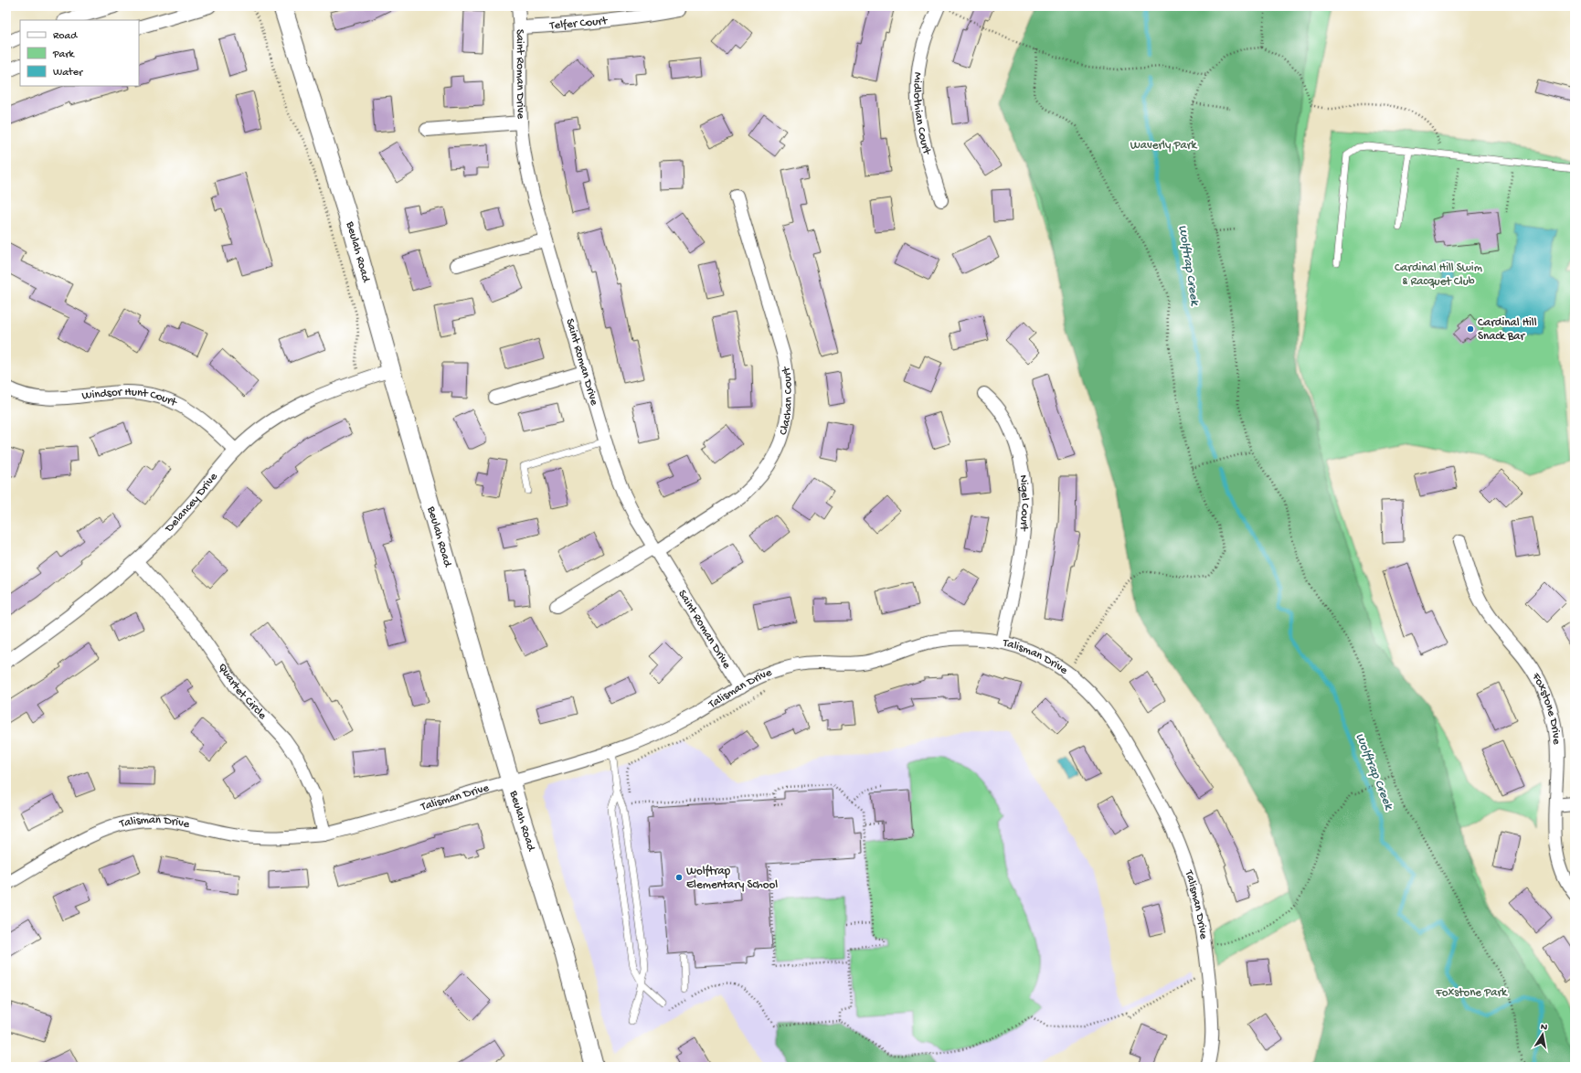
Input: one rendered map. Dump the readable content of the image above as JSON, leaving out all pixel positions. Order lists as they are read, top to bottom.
{
  "streets": {
    "main road": ["Beulah Road"],
    "street": [
      "Telfer Court",
      "Saint Roman Drive",
      "Midlothian Court",
      "Clachan Court",
      "Windsor Hunt Court",
      "Delancey Drive",
      "Nigel Court",
      "Talisman Drive",
      "Quartet Circle",
      "Foxstone Drive"
    ]
  },
  "crossings": [
    ["Telfer Court", "Saint Roman Drive"],
    ["Saint Roman Drive", "Clachan Court"],
    ["Saint Roman Drive", "Talisman Drive"],
    ["Beulah Road", "Delancey Drive"],
    ["Beulah Road", "Talisman Drive"],
    ["Windsor Hunt Court", "Delancey Drive"],
    ["Delancey Drive", "Quartet Circle"],
    ["Nigel Court", "Talisman Drive"],
    ["Talisman Drive", "Quartet Circle"]
  ],
  "water": ["Wolftrap Creek"],
  "parks": ["Waverly Park", "Cardinal Hill Swim & Racquet Club", "Foxstone Park"],
  "places": ["Cardinal Hill Snack Bar", "Wolftrap Elementary School"],
  "legend": ["Road", "Park", "Water"],
  "north": "top"
}
